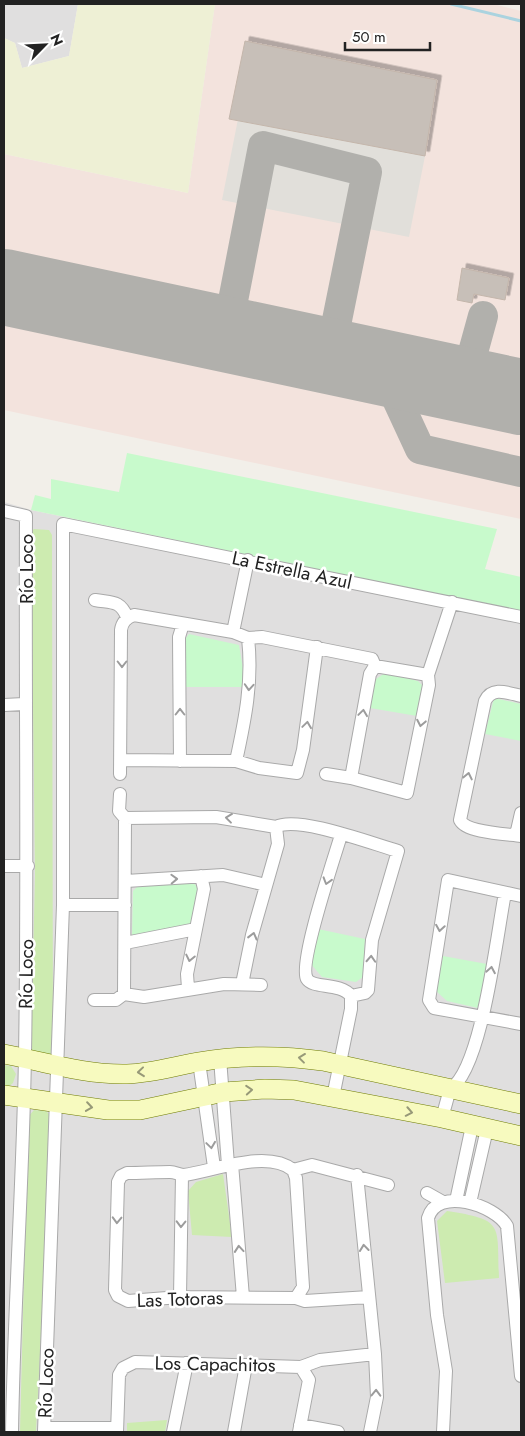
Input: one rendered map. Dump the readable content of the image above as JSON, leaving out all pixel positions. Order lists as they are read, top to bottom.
{
  "streets": {
    "street": [
      "Río Loco",
      "La Estrella Azul",
      "Las Totoras",
      "Los Capachitos"
    ]
  },
  "crossings": [
    ["Río Loco", "La Estrella Azul"],
    ["Río Loco", "Los Capachitos"]
  ],
  "scale_bar": "50 m",
  "north": "top right"
}
